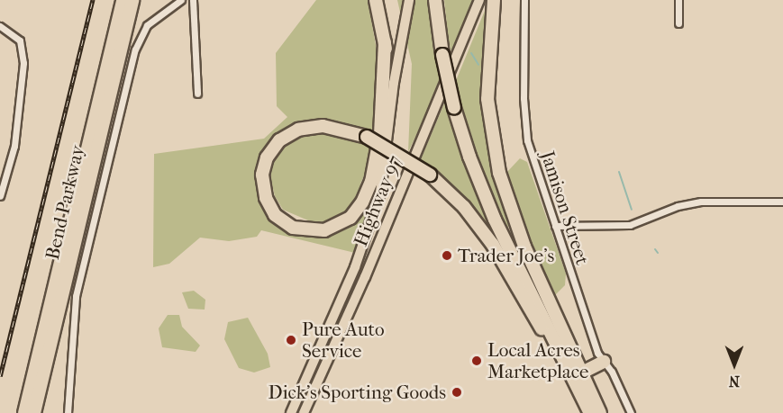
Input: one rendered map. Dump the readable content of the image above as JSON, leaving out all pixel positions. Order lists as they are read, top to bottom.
{
  "streets": {
    "highway": ["Bend Parkway"],
    "main road": ["Highway 97"],
    "street": ["Jamison Street"]
  },
  "places": [
    "Trader Joe's",
    "Pure Auto Service",
    "Local Acres Marketplace",
    "Dick's Sporting Goods"
  ],
  "north": "bottom"
}
